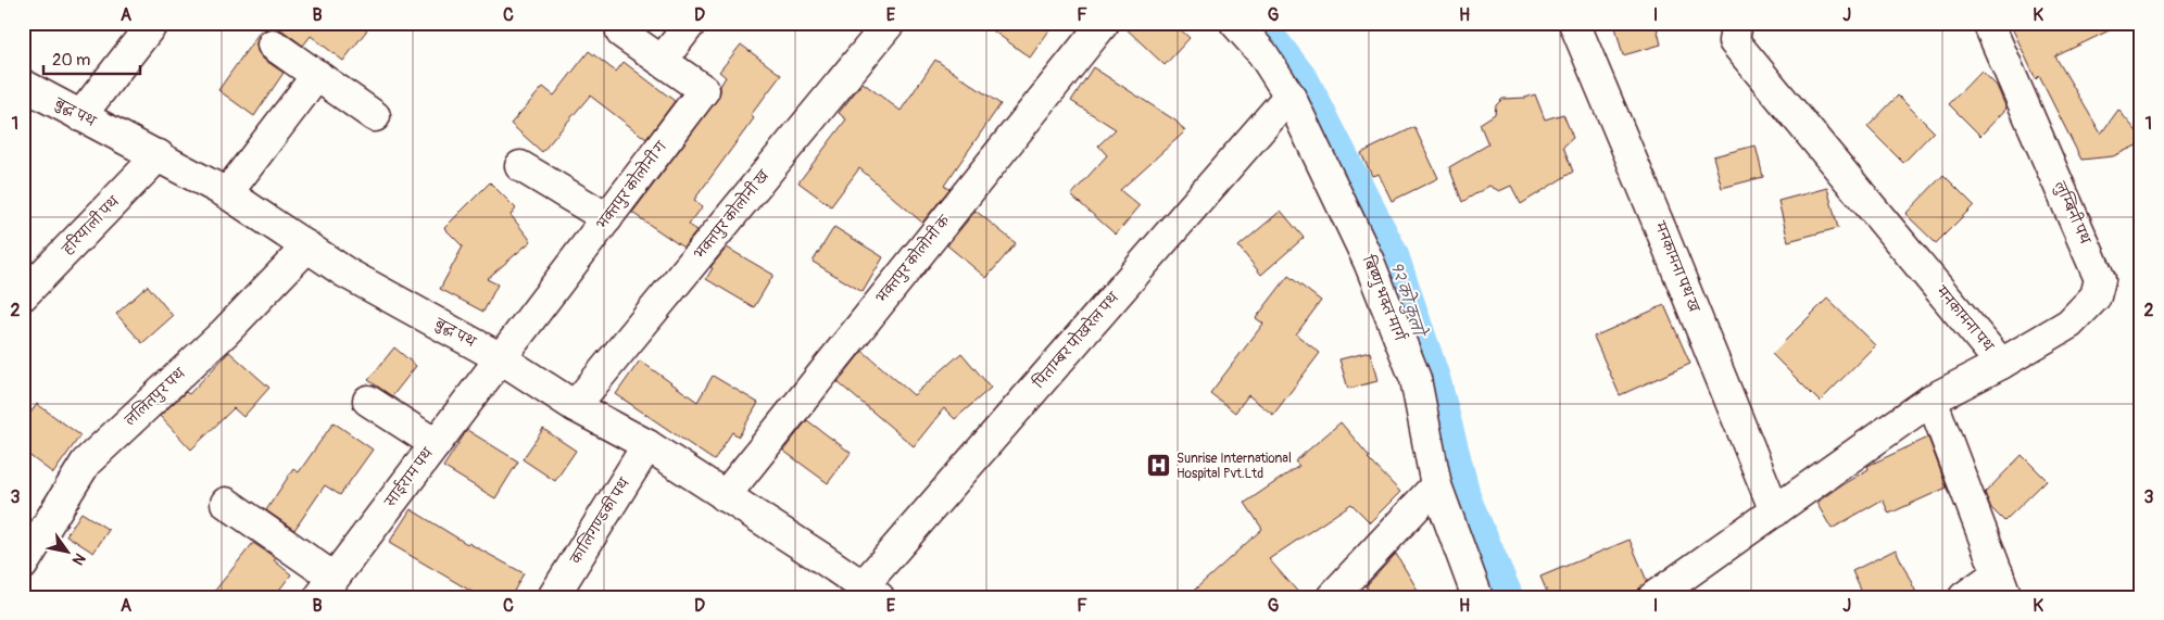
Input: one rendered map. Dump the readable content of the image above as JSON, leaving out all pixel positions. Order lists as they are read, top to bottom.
{
  "streets": {
    "street": [
      "बुद्ध पथ",
      "भक्तपुर कोलोनी ग",
      "लुम्बिनी पथ",
      "भक्तपुर कोलोनी ख",
      "हरियाली पथ",
      "भक्तपुर कोलोनी क",
      "मनकामना पथ ख",
      "बिष्णु भक्त मार्ग",
      "मनकामना पथ",
      "पिताम्बर पोखरेल पथ",
      "ललितपुर पथ",
      "साईराम पथ",
      "कालिगण्डकी पथ"
    ]
  },
  "crossings": [
    ["बुद्ध पथ", "भक्तपुर कोलोनी ग"],
    ["बुद्ध पथ", "भक्तपुर कोलोनी ख"],
    ["बुद्ध पथ", "हरियाली पथ"],
    ["बुद्ध पथ", "भक्तपुर कोलोनी क"],
    ["बुद्ध पथ", "पिताम्बर पोखरेल पथ"],
    ["बुद्ध पथ", "ललितपुर पथ"],
    ["बुद्ध पथ", "साईराम पथ"],
    ["बुद्ध पथ", "कालिगण्डकी पथ"],
    ["भक्तपुर कोलोनी ग", "साईराम पथ"],
    ["लुम्बिनी पथ", "मनकामना पथ"],
    ["मनकामना पथ ख", "मनकामना पथ"],
    ["बिष्णु भक्त मार्ग", "पिताम्बर पोखरेल पथ"]
  ],
  "water": ["१२ को कुलो"],
  "places": {
    "hospital": ["Sunrise International Hospital Pvt.Ltd"]
  },
  "scale_bar": "20 m",
  "north": "bottom right",
  "grid": {
    "columns": [
      "A",
      "B",
      "C",
      "D",
      "E",
      "F",
      "G",
      "H",
      "I",
      "J",
      "K"
    ],
    "rows": ["1", "2", "3"]
  }
}
